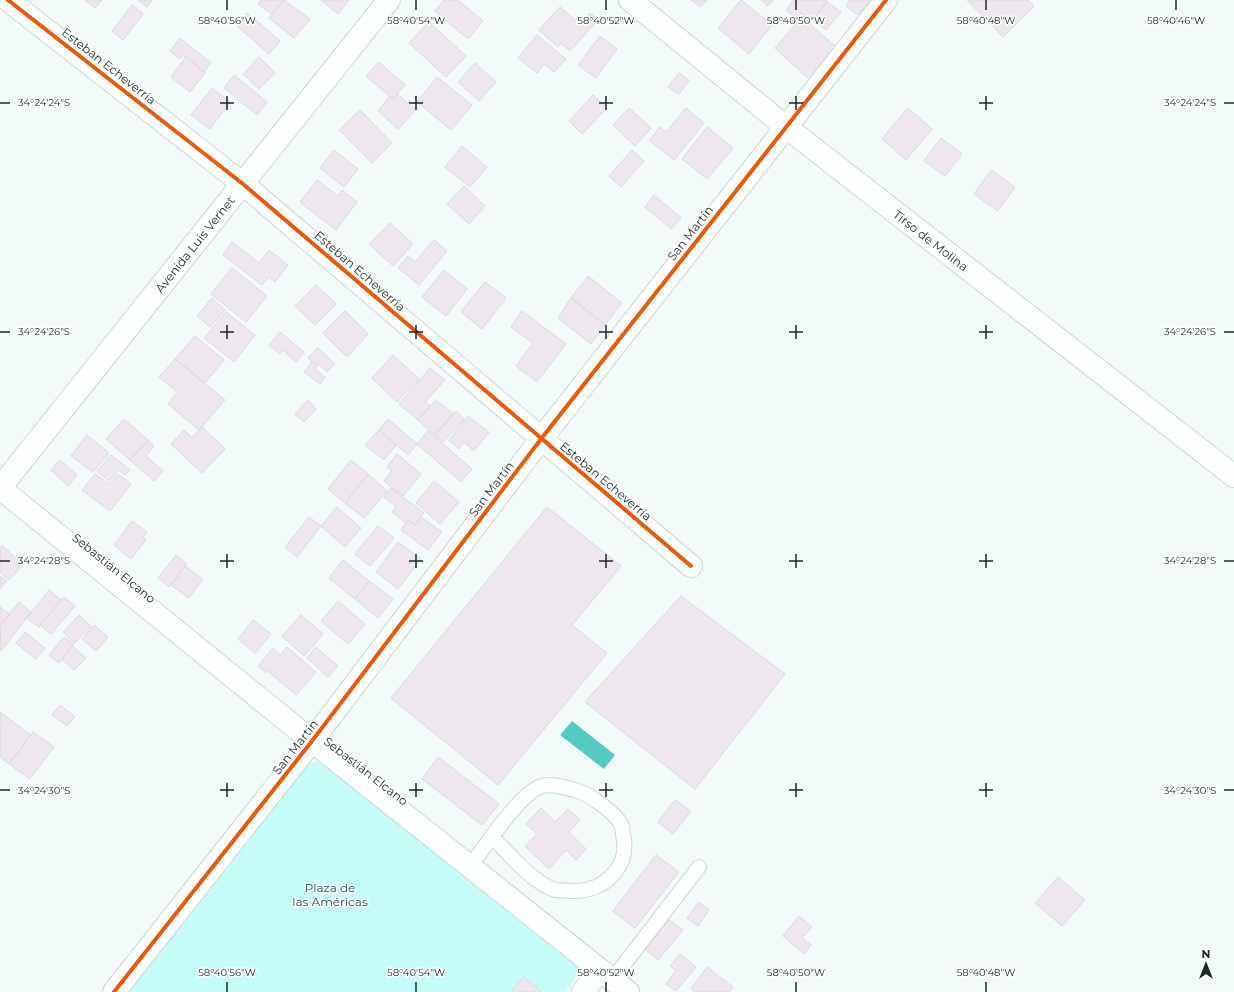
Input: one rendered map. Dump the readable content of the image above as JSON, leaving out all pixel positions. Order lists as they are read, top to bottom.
{
  "streets": {
    "street": [
      "Esteban Echeverría",
      "San Martín",
      "Tirso de Molina",
      "Avenida Luis Vernet",
      "Sebastián Elcano"
    ]
  },
  "crossings": [
    ["Esteban Echeverría", "San Martín"],
    ["Esteban Echeverría", "Avenida Luis Vernet"],
    ["San Martín", "Tirso de Molina"],
    ["San Martín", "Sebastián Elcano"],
    ["Avenida Luis Vernet", "Sebastián Elcano"]
  ],
  "parks": ["Plaza de las Américas"],
  "north": "top",
  "coordinates": [
    "58°40'56\"W",
    "58°40'54\"W",
    "58°40'52\"W",
    "58°40'50\"W",
    "58°40'48\"W",
    "58°40'46\"W",
    "34°24'24\"S",
    "34°24'26\"S",
    "34°24'28\"S",
    "34°24'30\"S"
  ]
}
